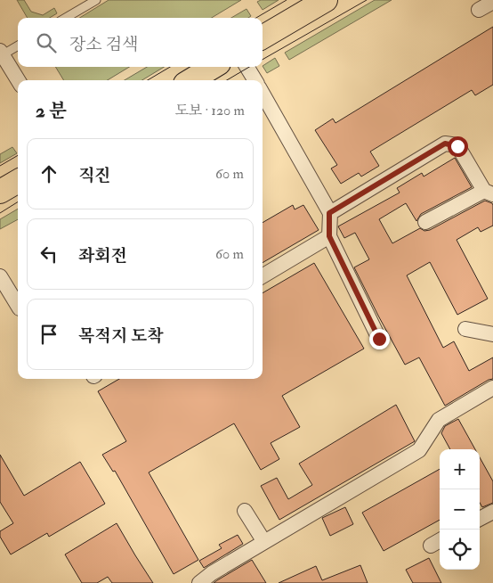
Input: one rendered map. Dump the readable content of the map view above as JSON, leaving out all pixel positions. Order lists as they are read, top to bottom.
{
  "page": {
    "search": "장소 검색",
    "heading": ["2 분", "도보 · 120 m"],
    "list": [
      ["직진", "60 m"],
      ["좌회전", "60 m"],
      "목적지 도착"
    ],
    "map_buttons": ["+", "−"]
  }
}
